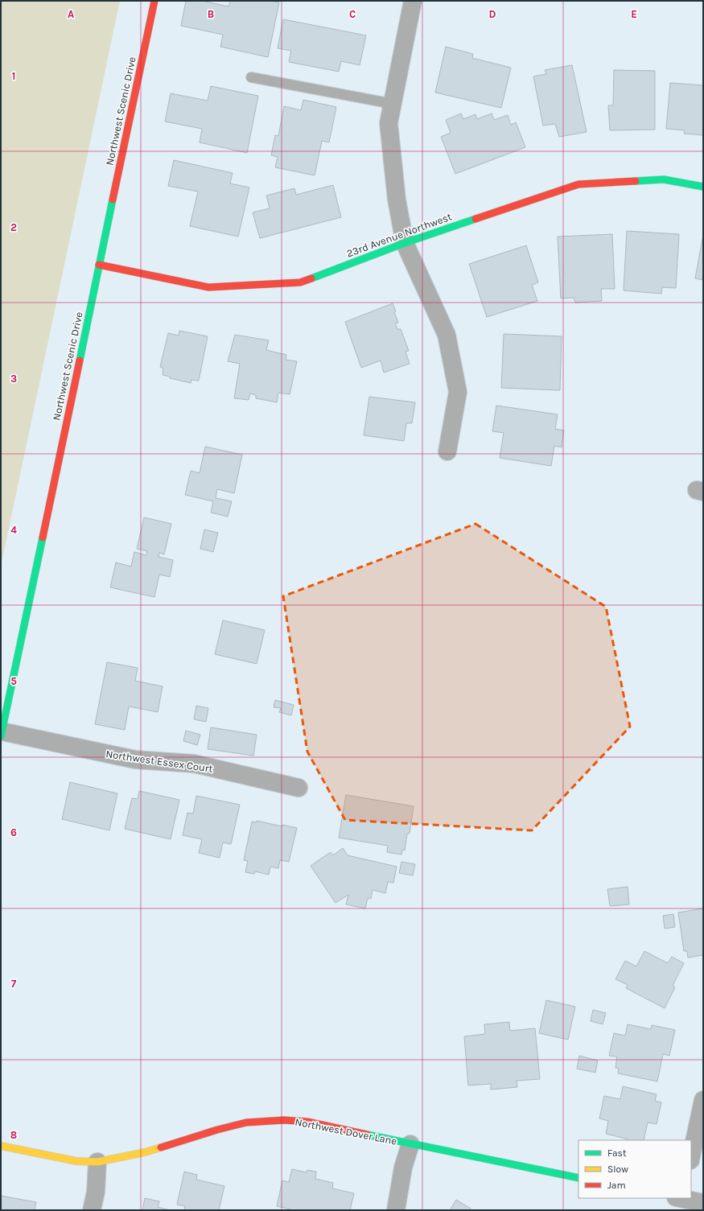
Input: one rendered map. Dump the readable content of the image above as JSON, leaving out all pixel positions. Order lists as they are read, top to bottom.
{
  "streets": {
    "street": [
      "Northwest Scenic Drive",
      "23rd Avenue Northwest",
      "Northwest Essex Court",
      "Northwest Dover Lane"
    ]
  },
  "crossings": [
    ["Northwest Scenic Drive", "23rd Avenue Northwest"],
    ["Northwest Scenic Drive", "Northwest Essex Court"]
  ],
  "legend": ["Fast", "Slow", "Jam"],
  "grid": {
    "columns": [
      "A",
      "B",
      "C",
      "D",
      "E"
    ],
    "rows": [
      "1",
      "2",
      "3",
      "4",
      "5",
      "6",
      "7",
      "8"
    ]
  }
}
